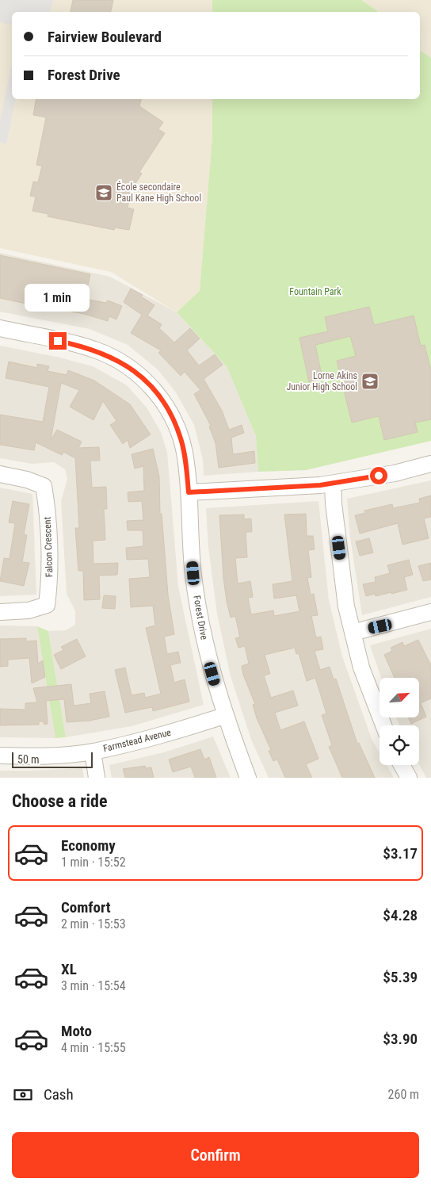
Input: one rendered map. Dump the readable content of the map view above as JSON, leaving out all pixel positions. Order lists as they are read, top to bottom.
{
  "streets": {
    "street": ["Falcon Crescent", "Forest Drive", "Farmstead Avenue"]
  },
  "crossings": [
    ["Forest Drive", "Farmstead Avenue"]
  ],
  "parks": ["Fountain Park"],
  "places": {
    "school or university": ["École secondaire Paul Kane High School", "Lorne Akins Junior High School"]
  },
  "scale_bar": "50 m",
  "north": "top right",
  "page": {
    "banner": ["Fairview Boulevard", "Forest Drive"],
    "bubble": "1 min",
    "scale": "50 m",
    "heading": "Choose a ride",
    "list": [
      {
        "name": "Economy",
        "note": "1 min · 15:52",
        "value": "$3.17"
      },
      {
        "name": "Comfort",
        "note": "2 min · 15:53",
        "value": "$4.28"
      },
      {
        "name": "XL",
        "note": "3 min · 15:54",
        "value": "$5.39"
      },
      {
        "name": "Moto",
        "note": "4 min · 15:55",
        "value": "$3.90"
      }
    ],
    "pay": ["Cash", "260 m"],
    "buttons": "Confirm"
  }
}
